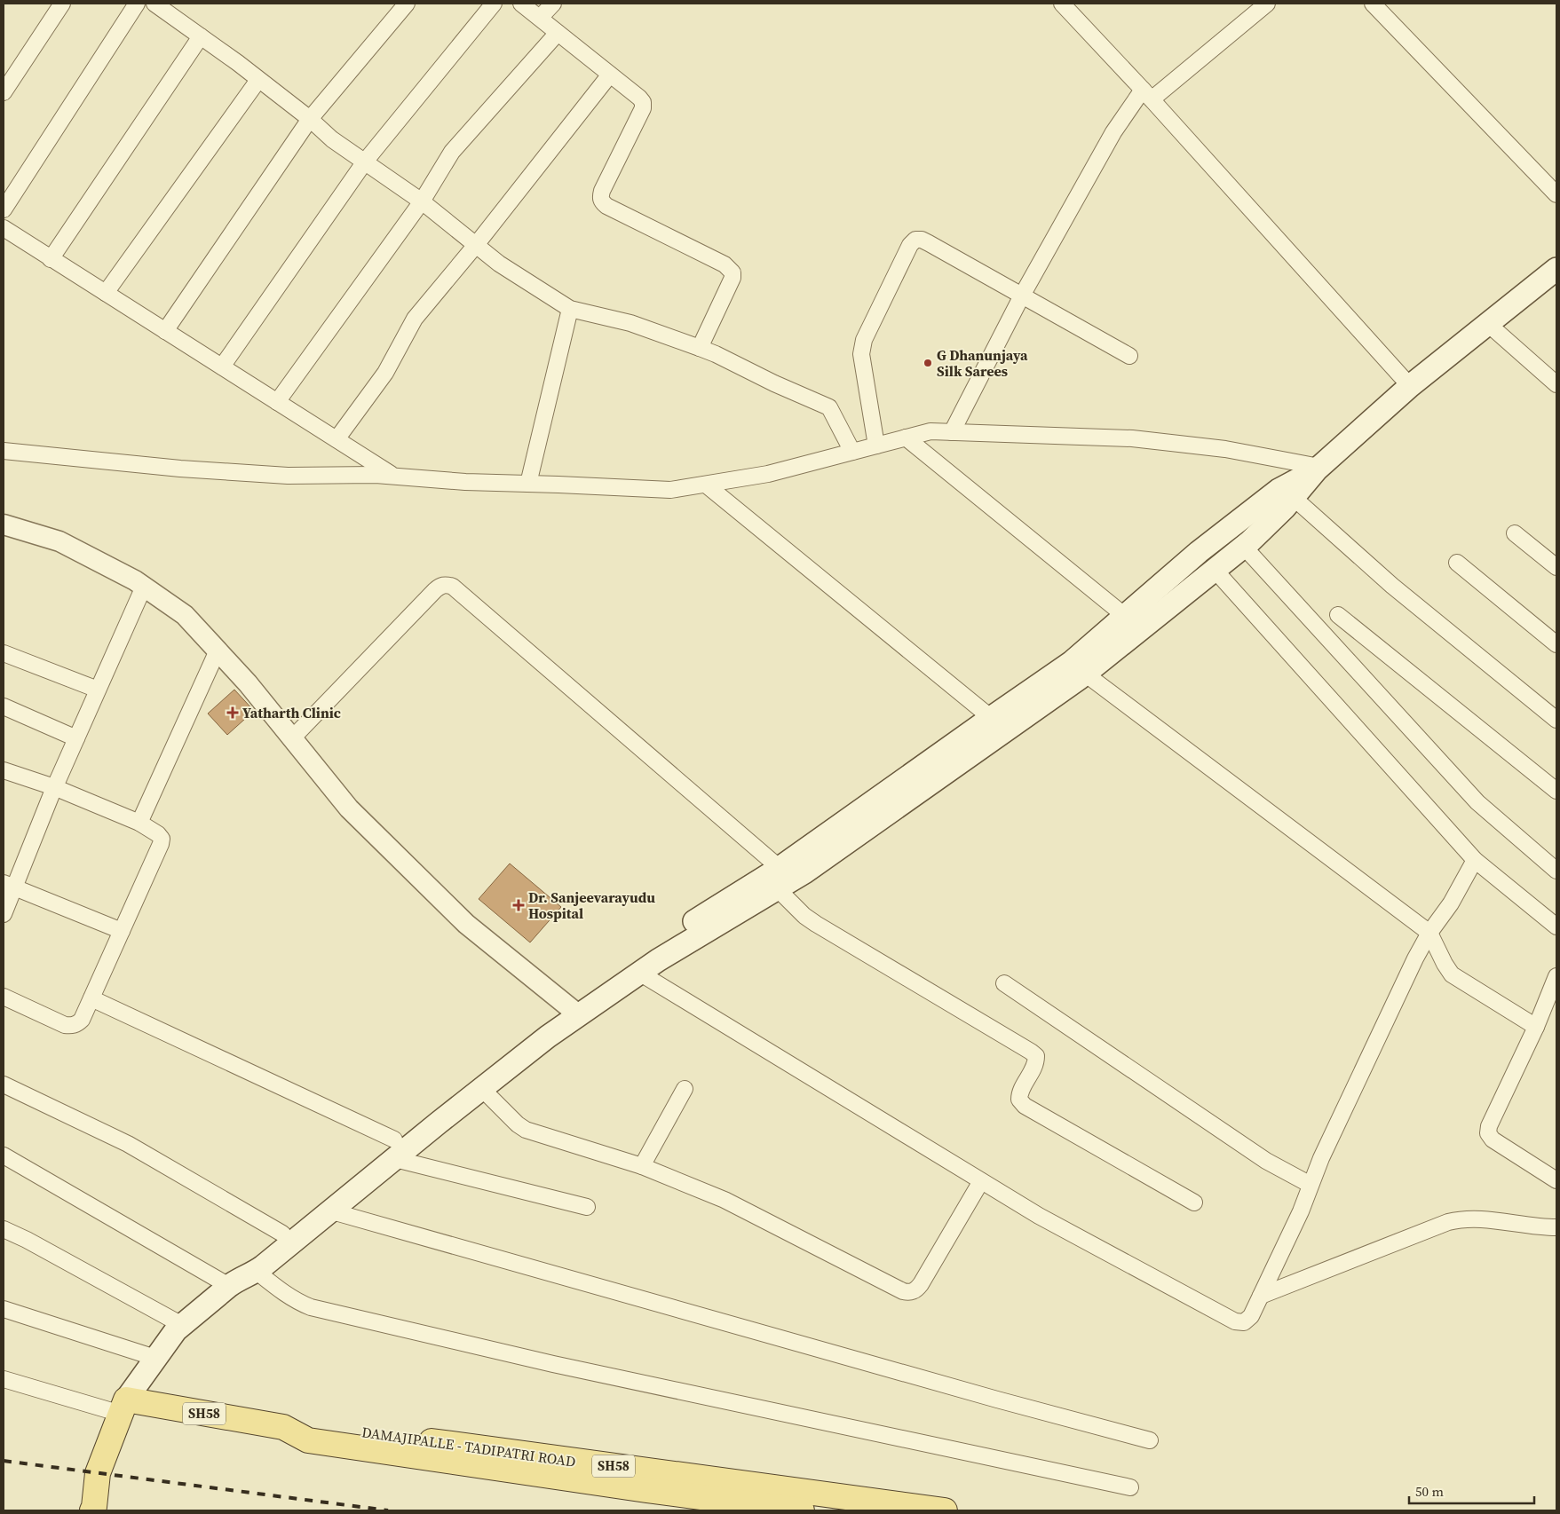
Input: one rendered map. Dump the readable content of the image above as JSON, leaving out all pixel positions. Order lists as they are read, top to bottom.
{
  "streets": {
    "main road": ["SH58", "DAMAJIPALLE - TADIPATRI ROAD"]
  },
  "places": {
    "other": ["G Dhanunjaya Silk Sarees"],
    "health": ["Yatharth Clinic", "Dr. Sanjeevarayudu Hospital"]
  },
  "scale_bar": "50 m"
}
